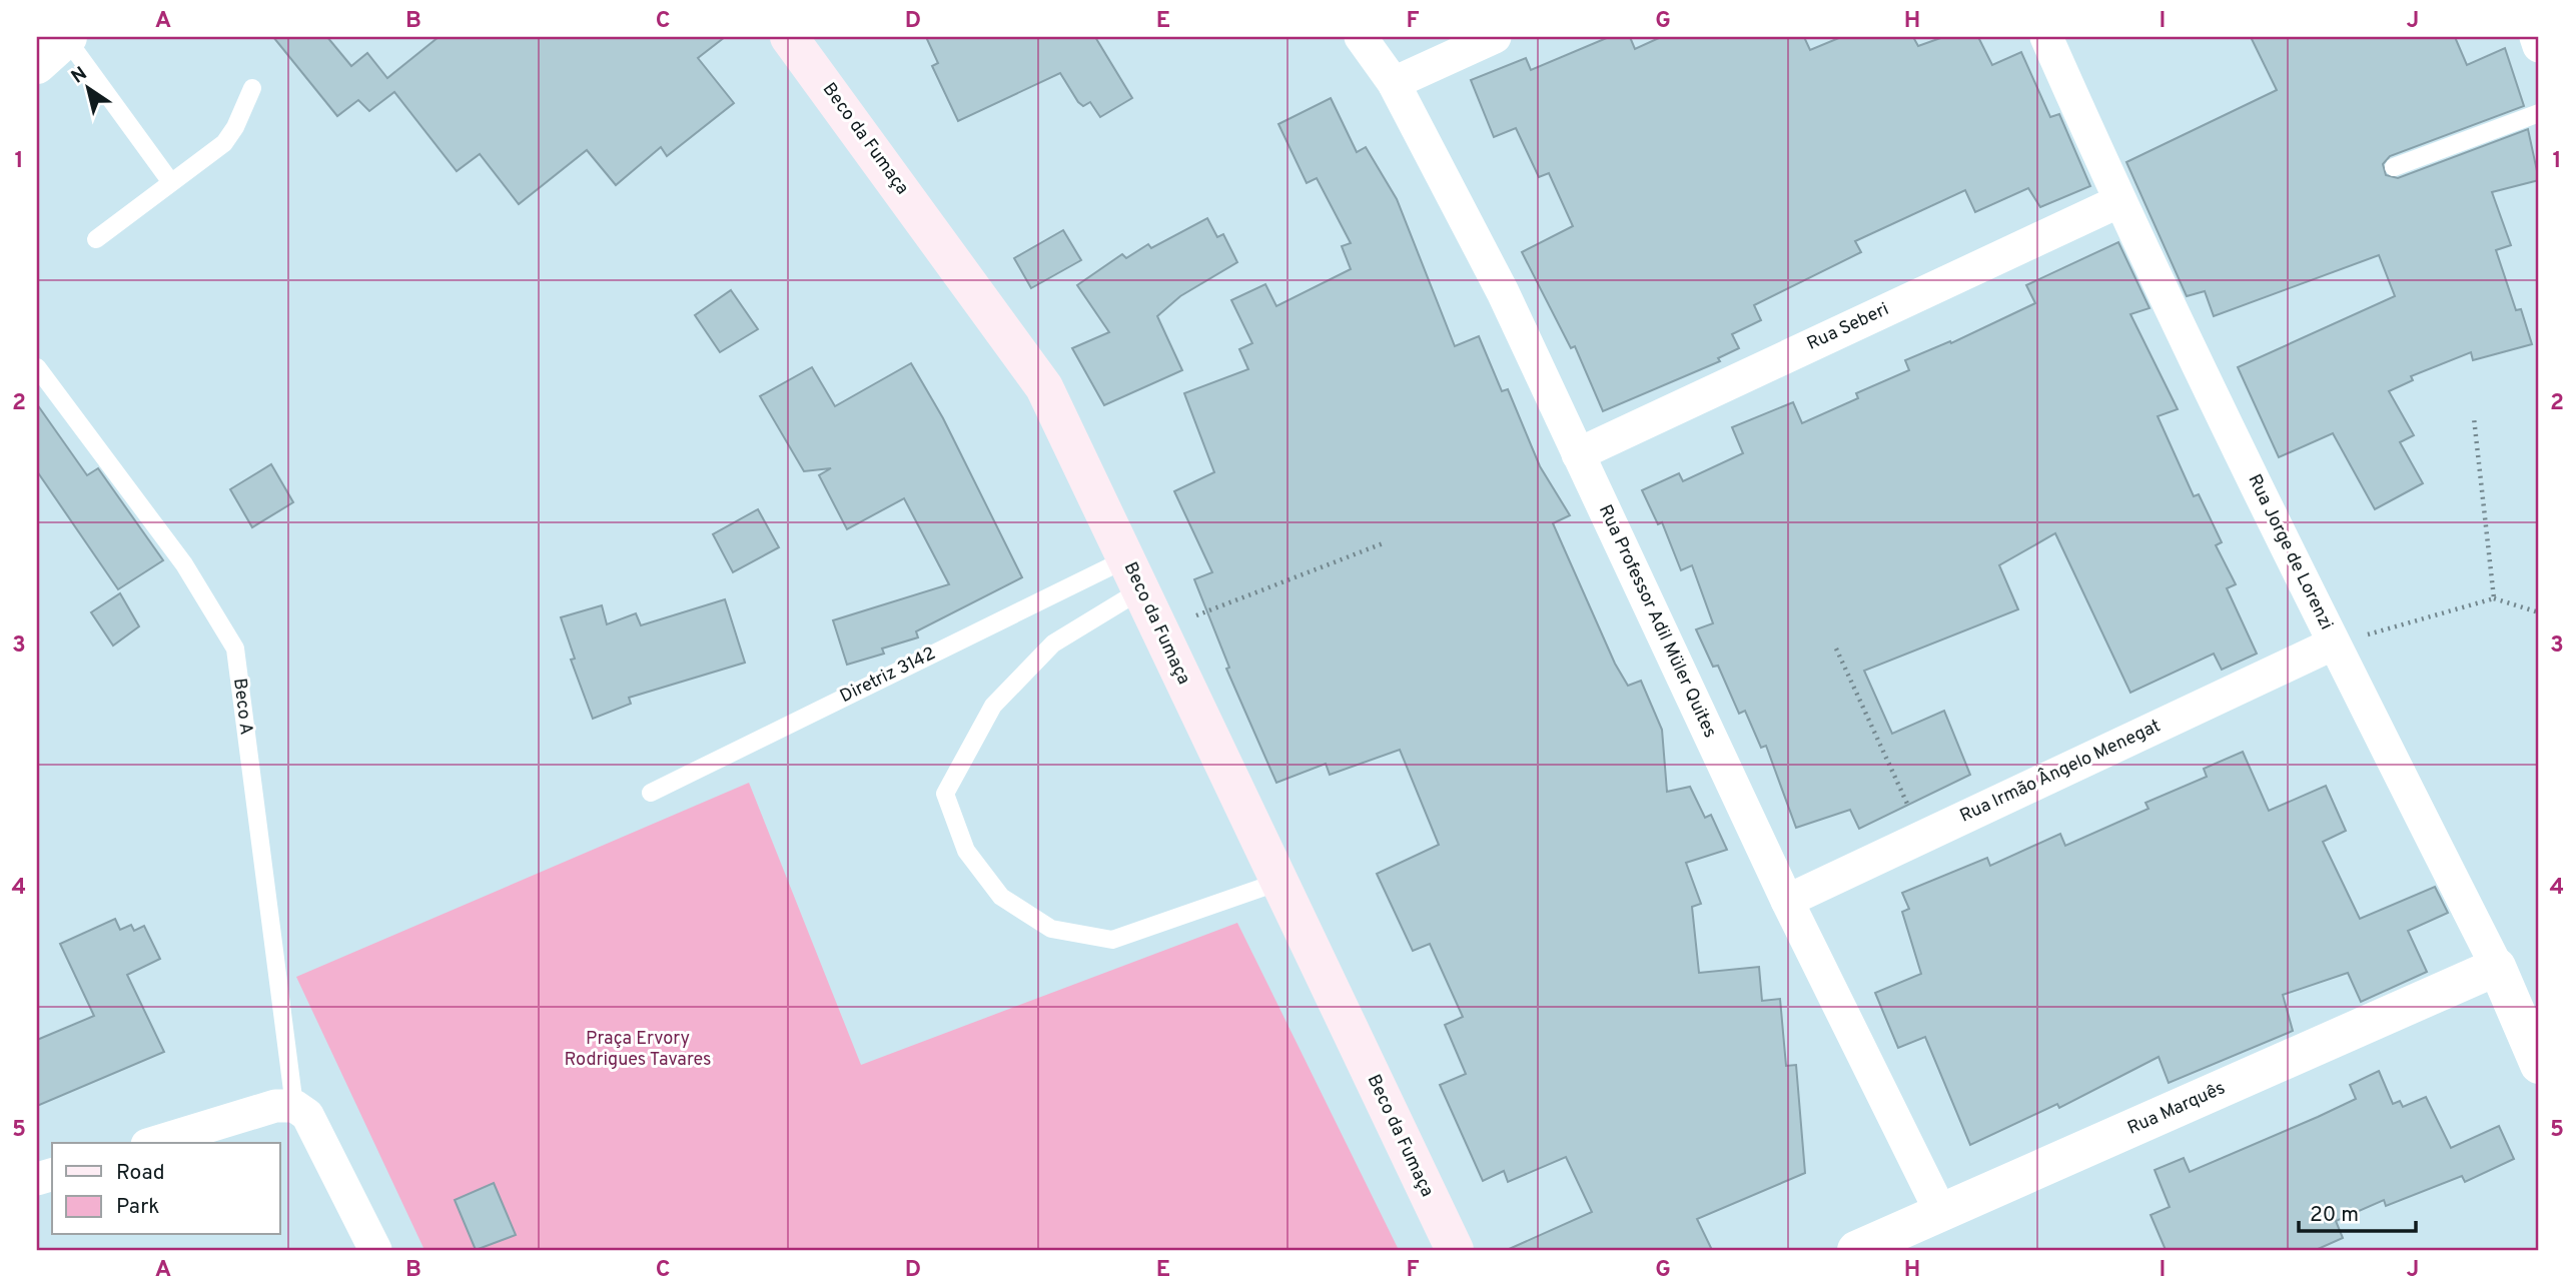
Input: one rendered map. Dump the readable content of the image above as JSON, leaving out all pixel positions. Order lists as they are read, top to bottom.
{
  "streets": {
    "main road": ["Beco da Fumaça"],
    "street": [
      "Rua Seberi",
      "Rua Jorge de Lorenzi",
      "Rua Professor Adil Müler Quites",
      "Rua Irmão Ângelo Menegat",
      "Rua Marquês"
    ],
    "lane": ["Diretriz 3142", "Beco A"]
  },
  "crossings": [
    ["Beco da Fumaça", "Diretriz 3142"],
    ["Rua Seberi", "Rua Jorge de Lorenzi"],
    ["Rua Seberi", "Rua Professor Adil Müler Quites"],
    ["Rua Jorge de Lorenzi", "Rua Irmão Ângelo Menegat"],
    ["Rua Jorge de Lorenzi", "Rua Marquês"],
    ["Rua Professor Adil Müler Quites", "Rua Irmão Ângelo Menegat"],
    ["Rua Professor Adil Müler Quites", "Rua Marquês"]
  ],
  "parks": ["Praça Ervory Rodrigues Tavares"],
  "legend": ["Road", "Park"],
  "scale_bar": "20 m",
  "north": "top left",
  "grid": {
    "columns": [
      "A",
      "B",
      "C",
      "D",
      "E",
      "F",
      "G",
      "H",
      "I",
      "J"
    ],
    "rows": [
      "1",
      "2",
      "3",
      "4",
      "5"
    ]
  }
}
